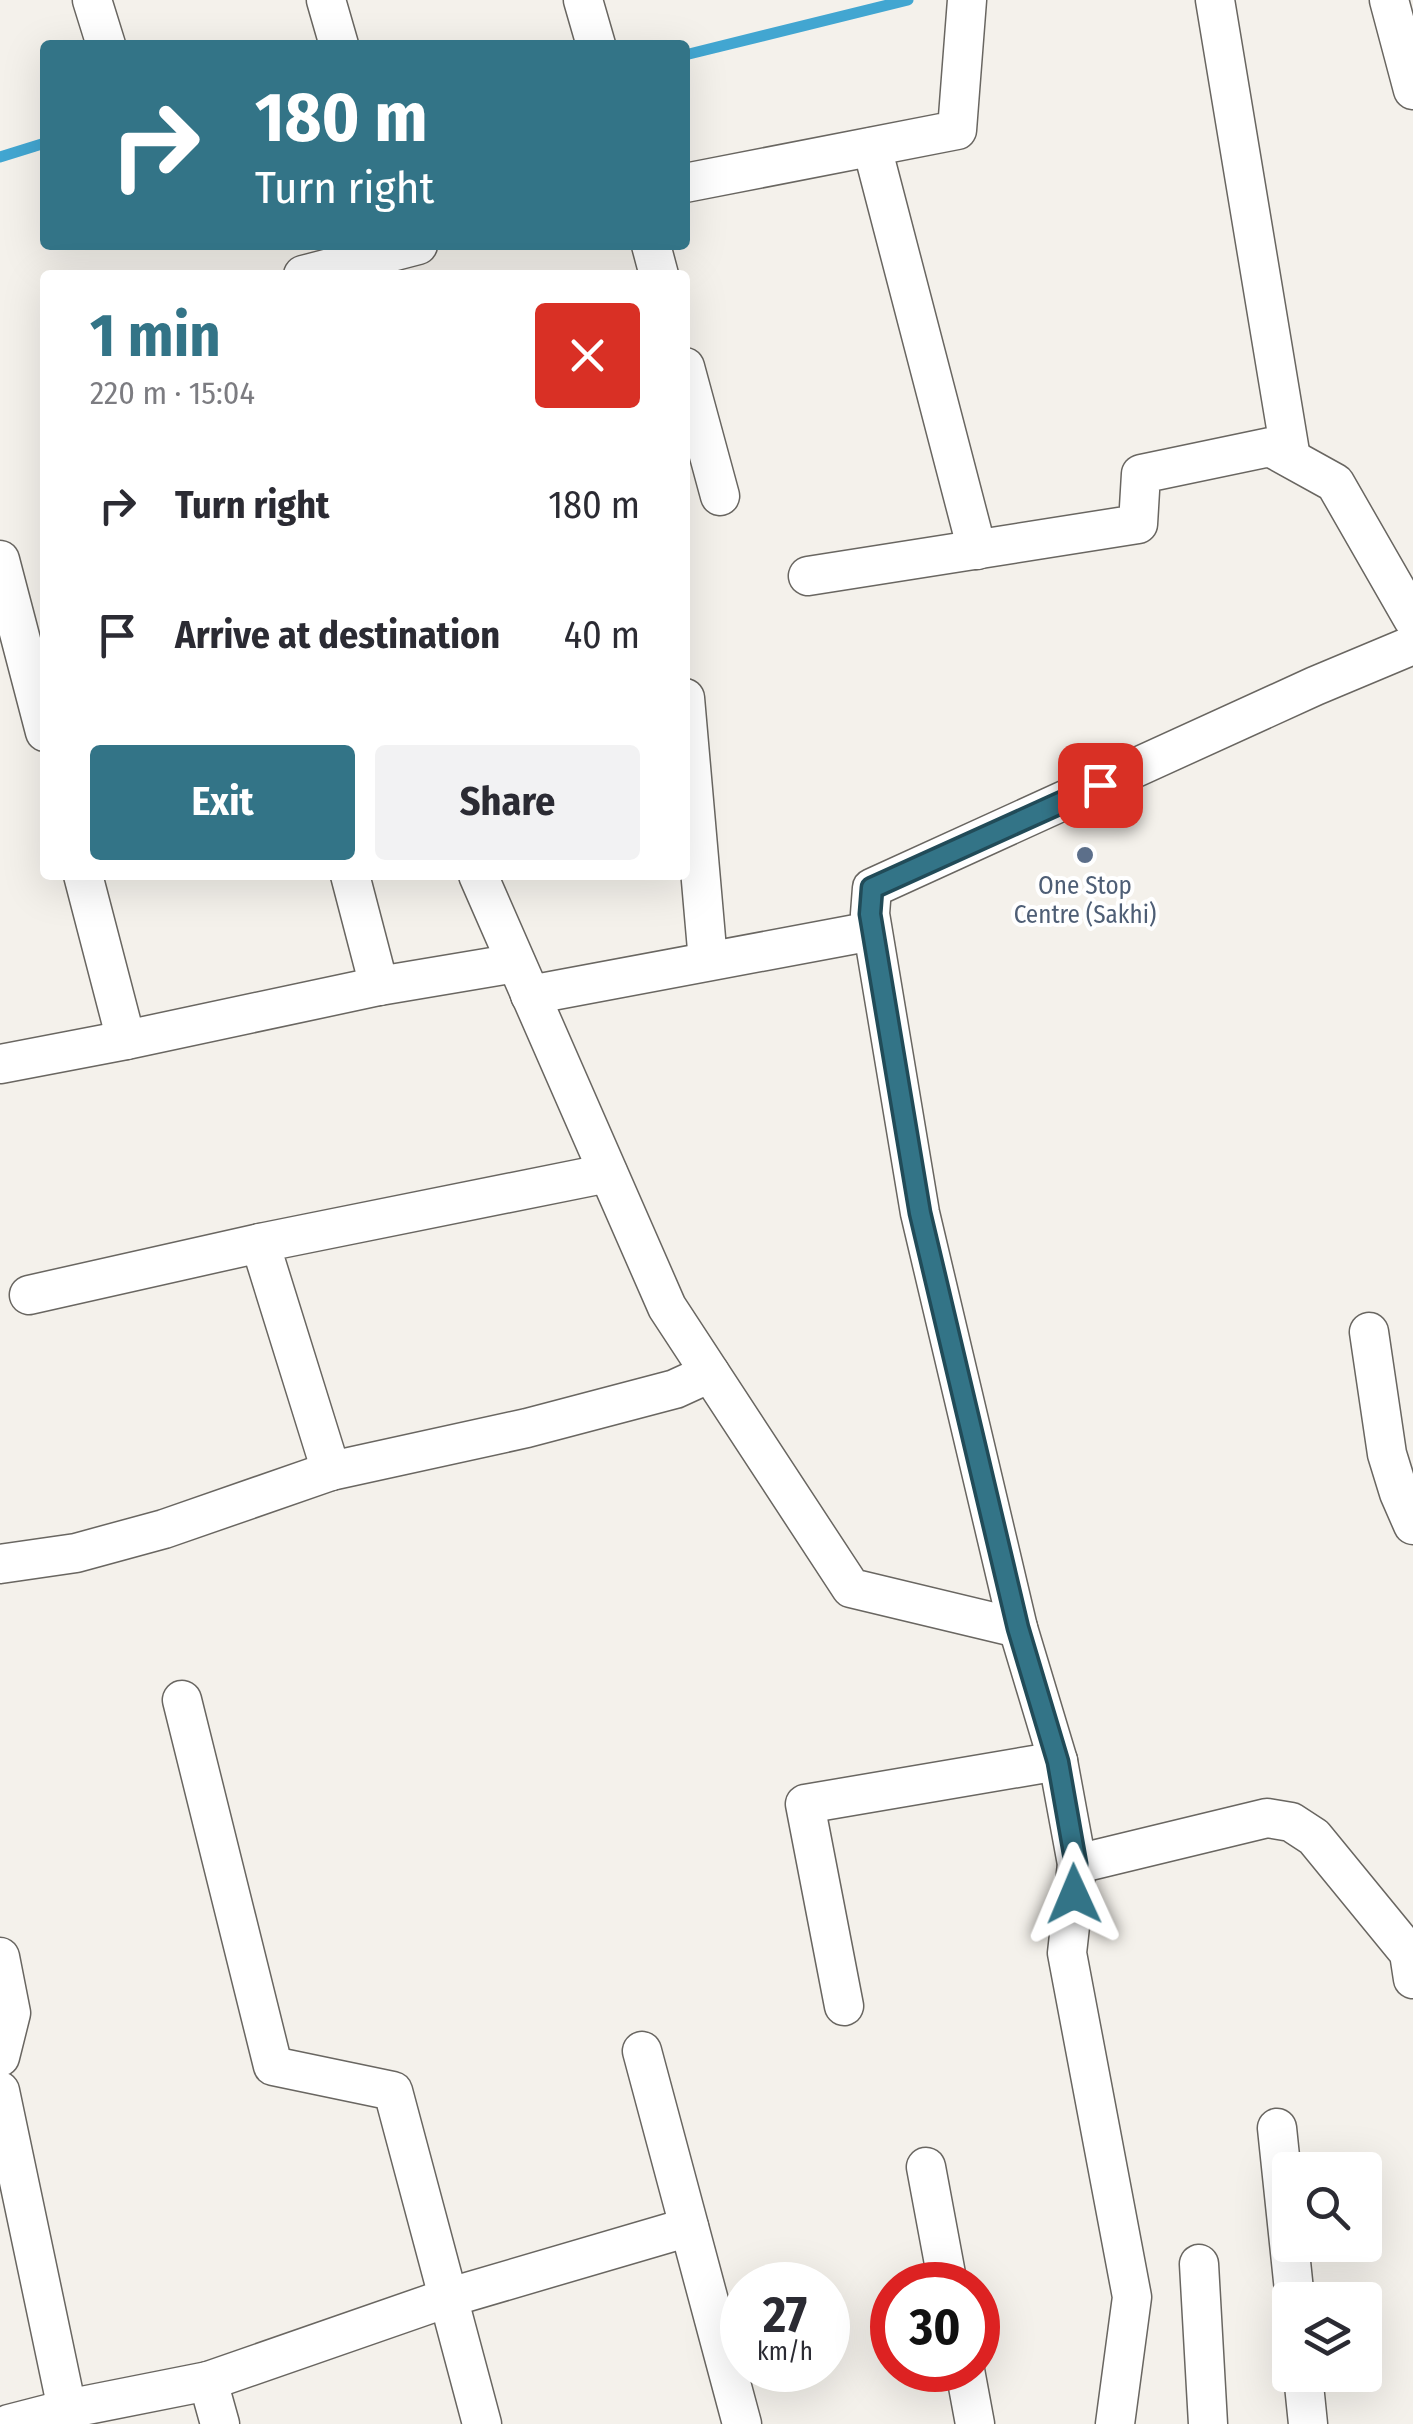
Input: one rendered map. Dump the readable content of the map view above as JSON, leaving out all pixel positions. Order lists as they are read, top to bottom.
{
  "places": ["One Stop Centre (Sakhi)"],
  "page": {
    "turn": ["180 m", "Turn right"],
    "heading": ["1 min", "220 m · 15:04"],
    "list": [
      {
        "name": "Turn right",
        "value": "180 m"
      },
      {
        "name": "Arrive at destination",
        "value": "40 m"
      }
    ],
    "buttons": ["Exit", "Share"],
    "speed": "27 km/h",
    "limit": "30"
  }
}
